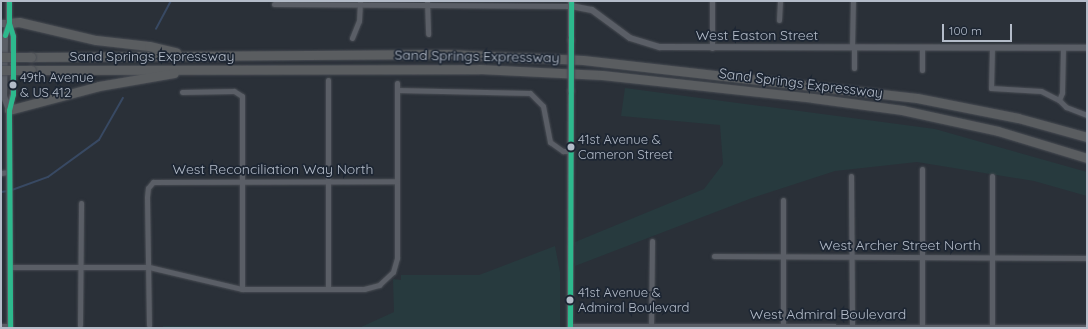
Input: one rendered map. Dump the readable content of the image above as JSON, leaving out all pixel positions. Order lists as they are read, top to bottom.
{
  "streets": {
    "highway": ["Sand Springs Expressway"],
    "street": [
      "West Easton Street",
      "West Reconciliation Way North",
      "West Archer Street North",
      "West Admiral Boulevard"
    ]
  },
  "places": ["49th Avenue & US 412", "41st Avenue & Cameron Street", "41st Avenue & Admiral Boulevard"],
  "scale_bar": "100 m"
}
